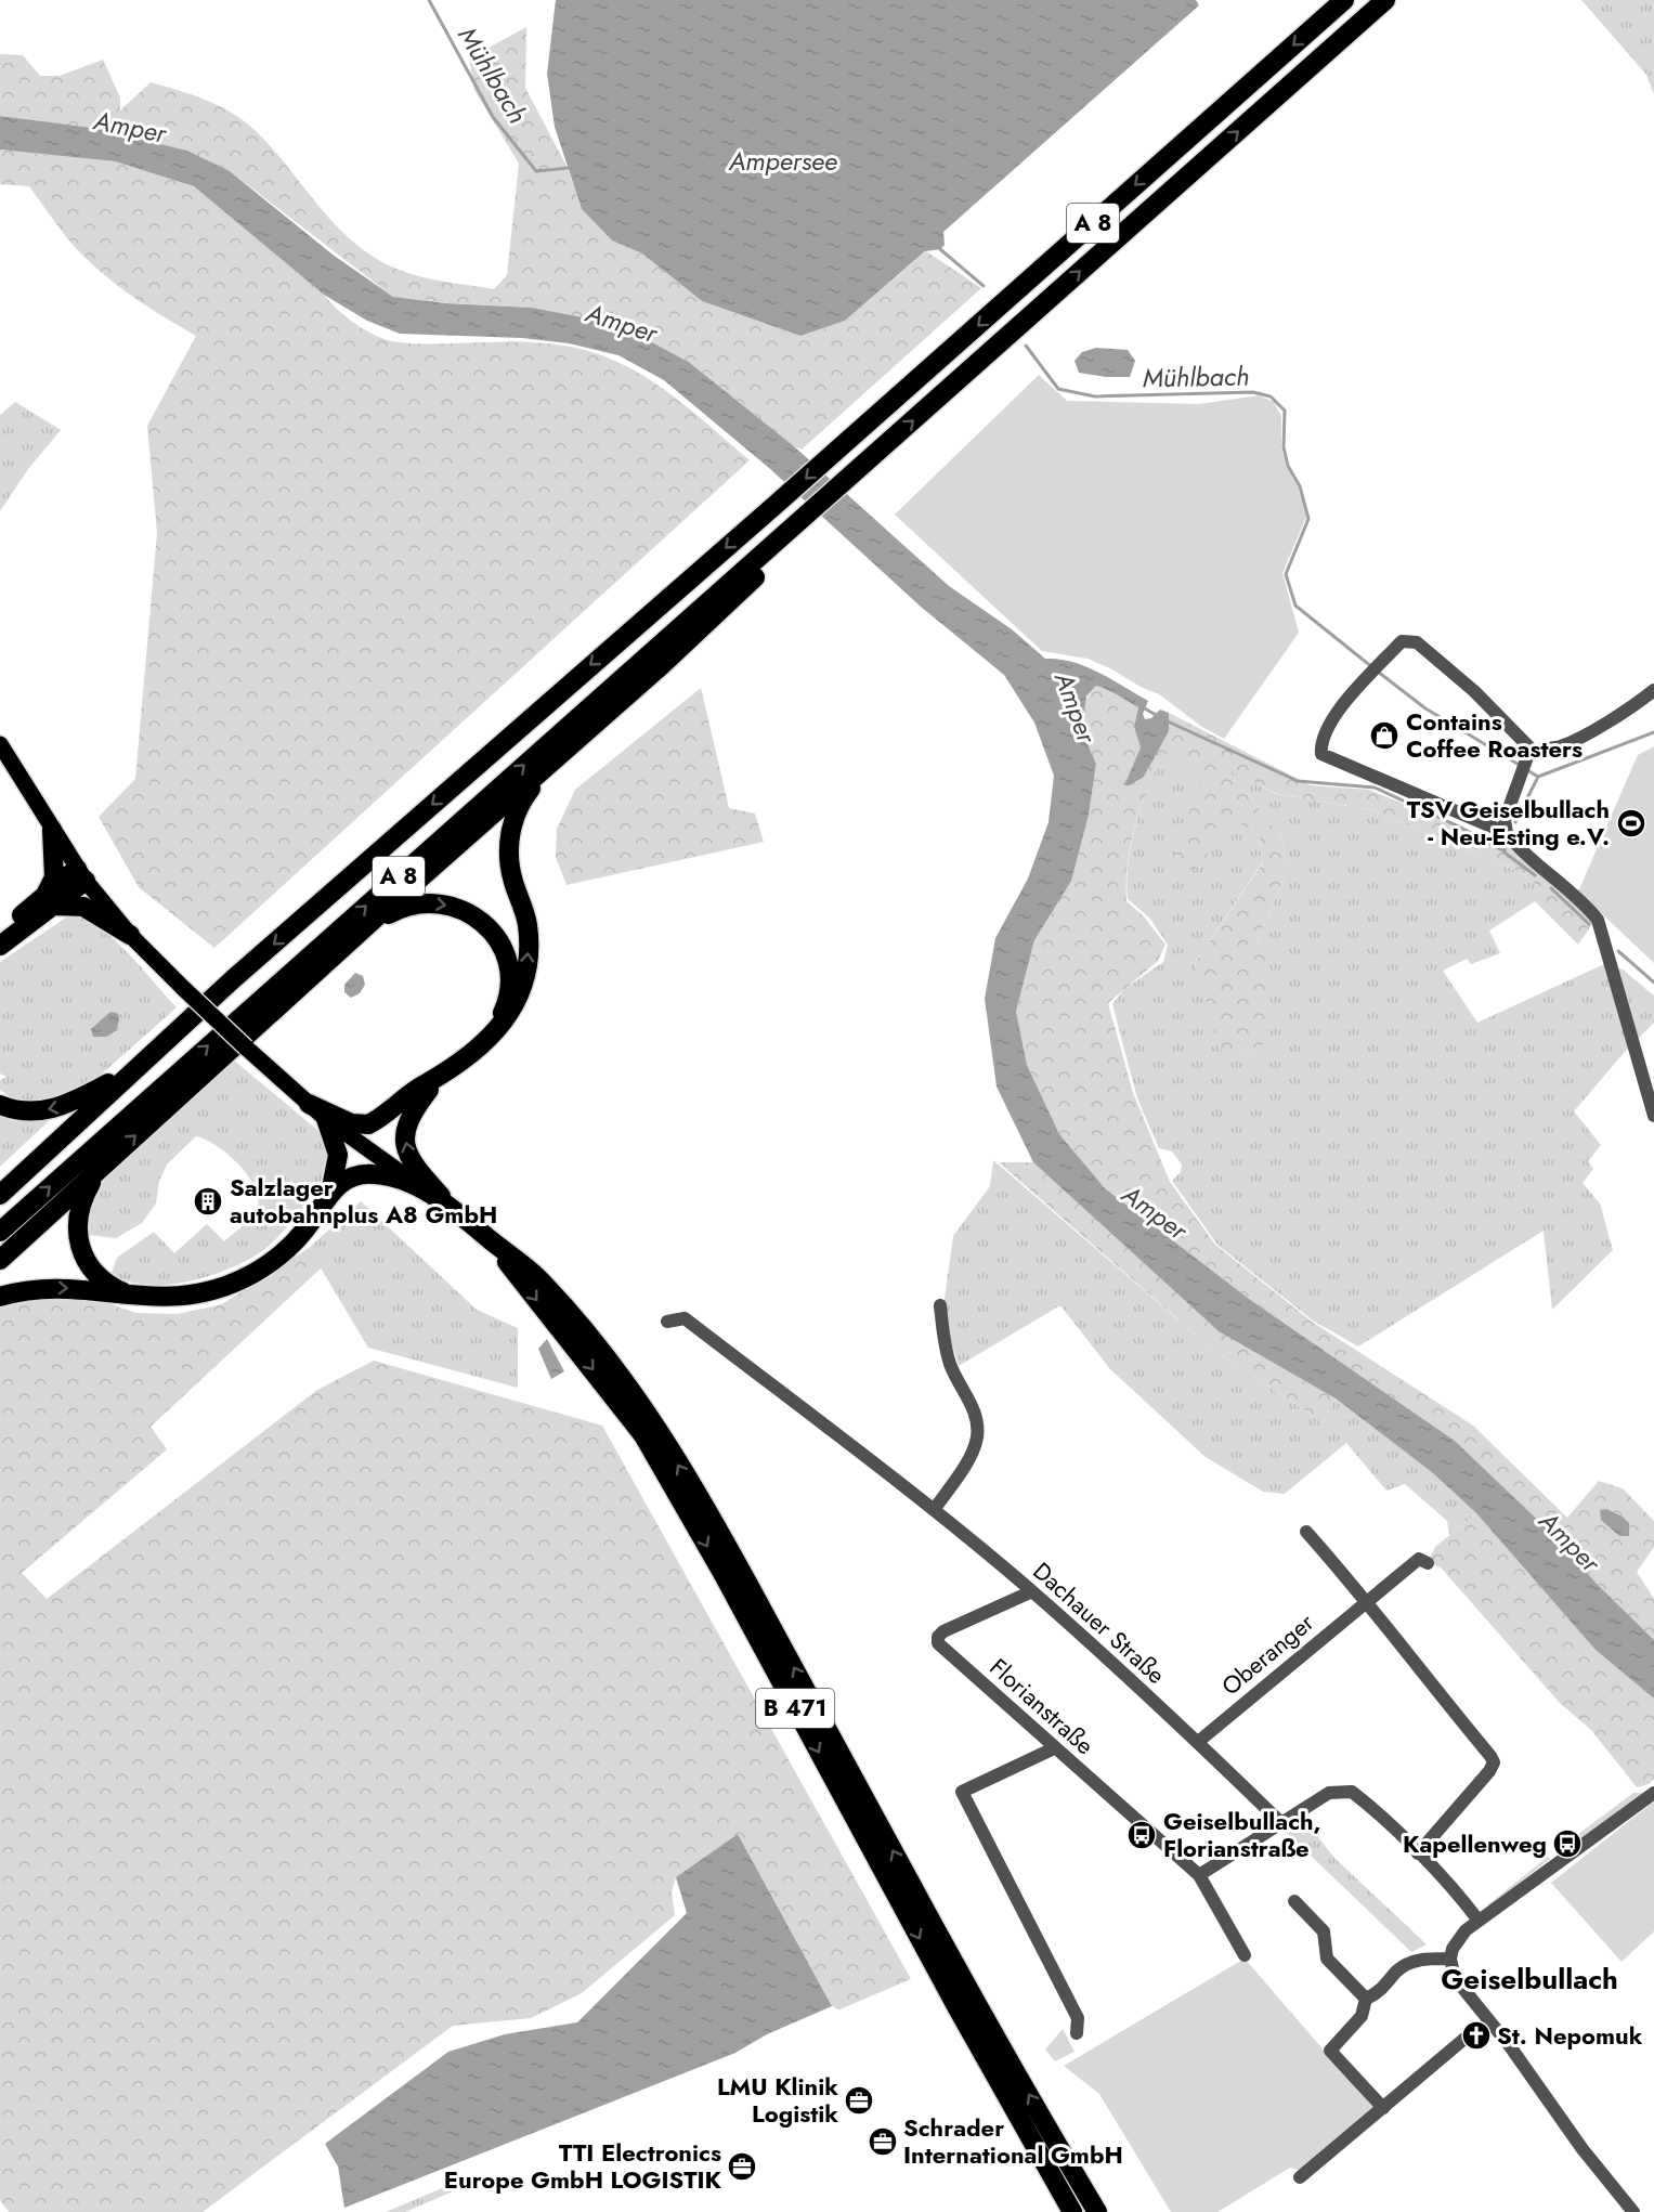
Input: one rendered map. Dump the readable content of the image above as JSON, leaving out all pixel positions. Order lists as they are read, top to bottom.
{
  "streets": {
    "highway": ["A 8", "B 471"],
    "street": ["Dachauer Straße", "Oberanger", "Florianstraße"]
  },
  "crossings": [
    ["Dachauer Straße", "Oberanger"],
    ["Dachauer Straße", "Florianstraße"]
  ],
  "districts": ["Geiselbullach"],
  "water": ["Mühlbach", "Amper", "Ampersee"],
  "places": {
    "shop": ["Contains Coffee Roasters"],
    "sports": ["TSV Geiselbullach - Neu-Esting e.V."],
    "building": ["Salzlager autobahnplus A8 GmbH"],
    "bus stop": ["Geiselbullach, Florianstraße", "Kapellenweg"],
    "church": ["St. Nepomuk"],
    "office": ["LMU Klinik Logistik", "Schrader International GmbH", "TTI Electronics Europe GmbH LOGISTIK"]
  }
}
